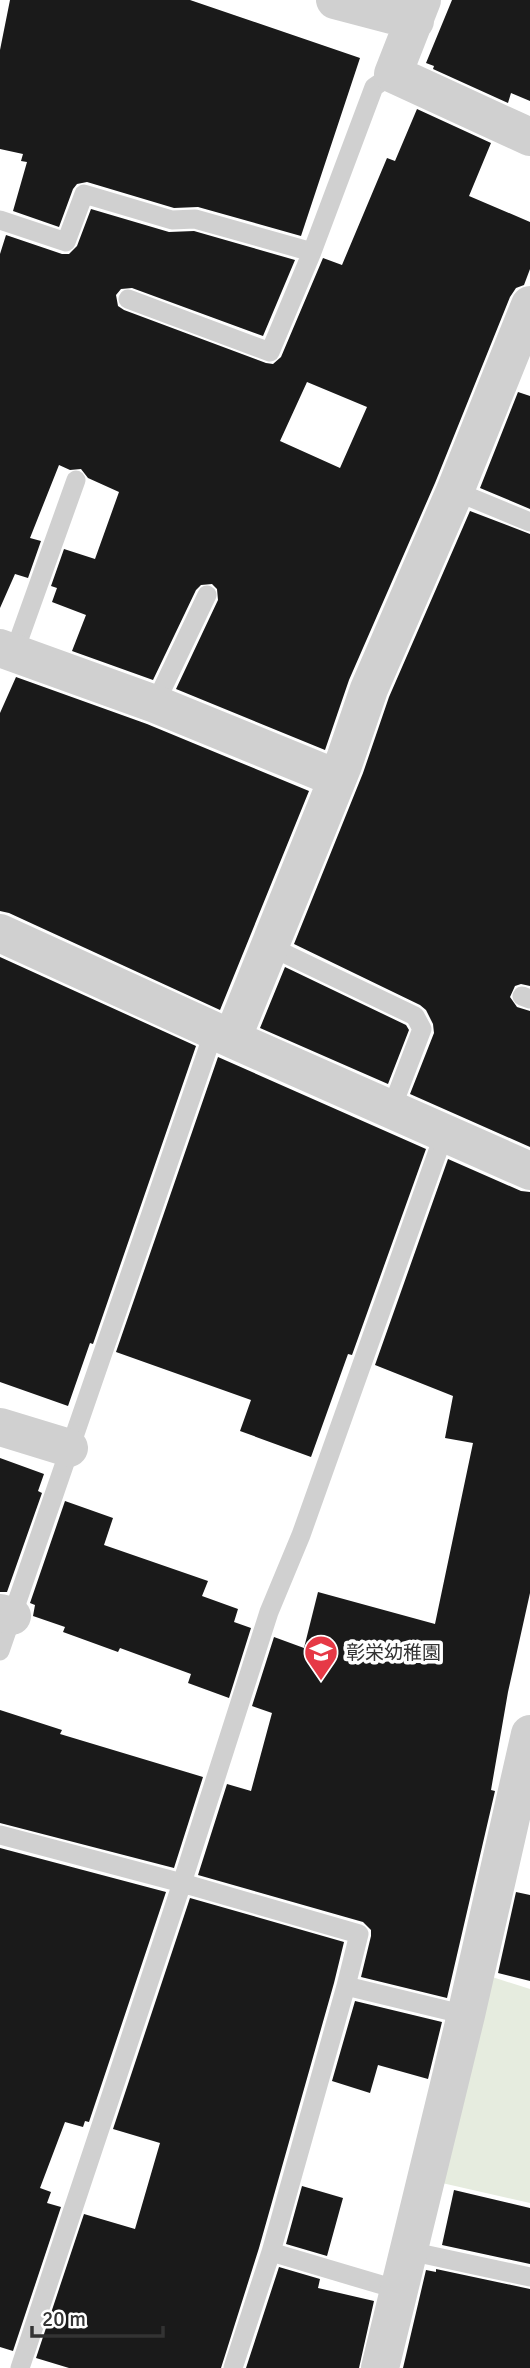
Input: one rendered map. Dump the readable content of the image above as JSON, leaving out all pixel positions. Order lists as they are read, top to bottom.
{
  "places": {
    "school or university": ["彰栄幼稚園"]
  },
  "scale_bar": "20 m"
}
